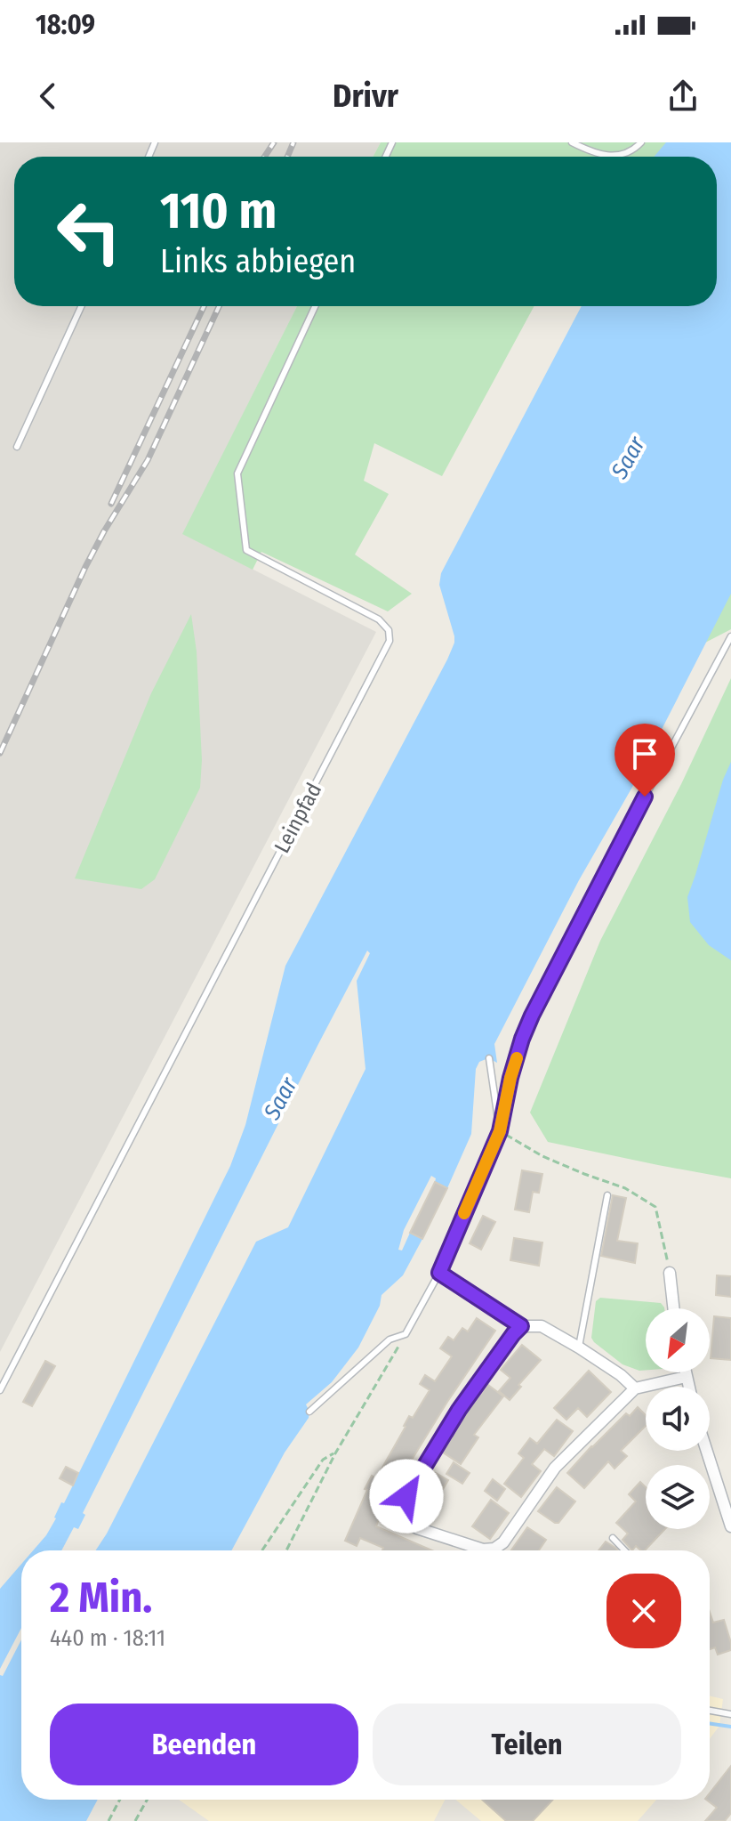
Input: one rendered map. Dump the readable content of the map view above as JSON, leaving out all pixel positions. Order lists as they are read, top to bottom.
{
  "streets": {
    "lane": ["Leinpfad"]
  },
  "water": ["Saar"],
  "north": "bottom left",
  "page": {
    "status": "18:09",
    "header": "Drivr",
    "turn": ["110 m", "Links abbiegen"],
    "heading": ["2 Min.", "440 m · 18:11"],
    "buttons": ["Beenden", "Teilen"]
  }
}
